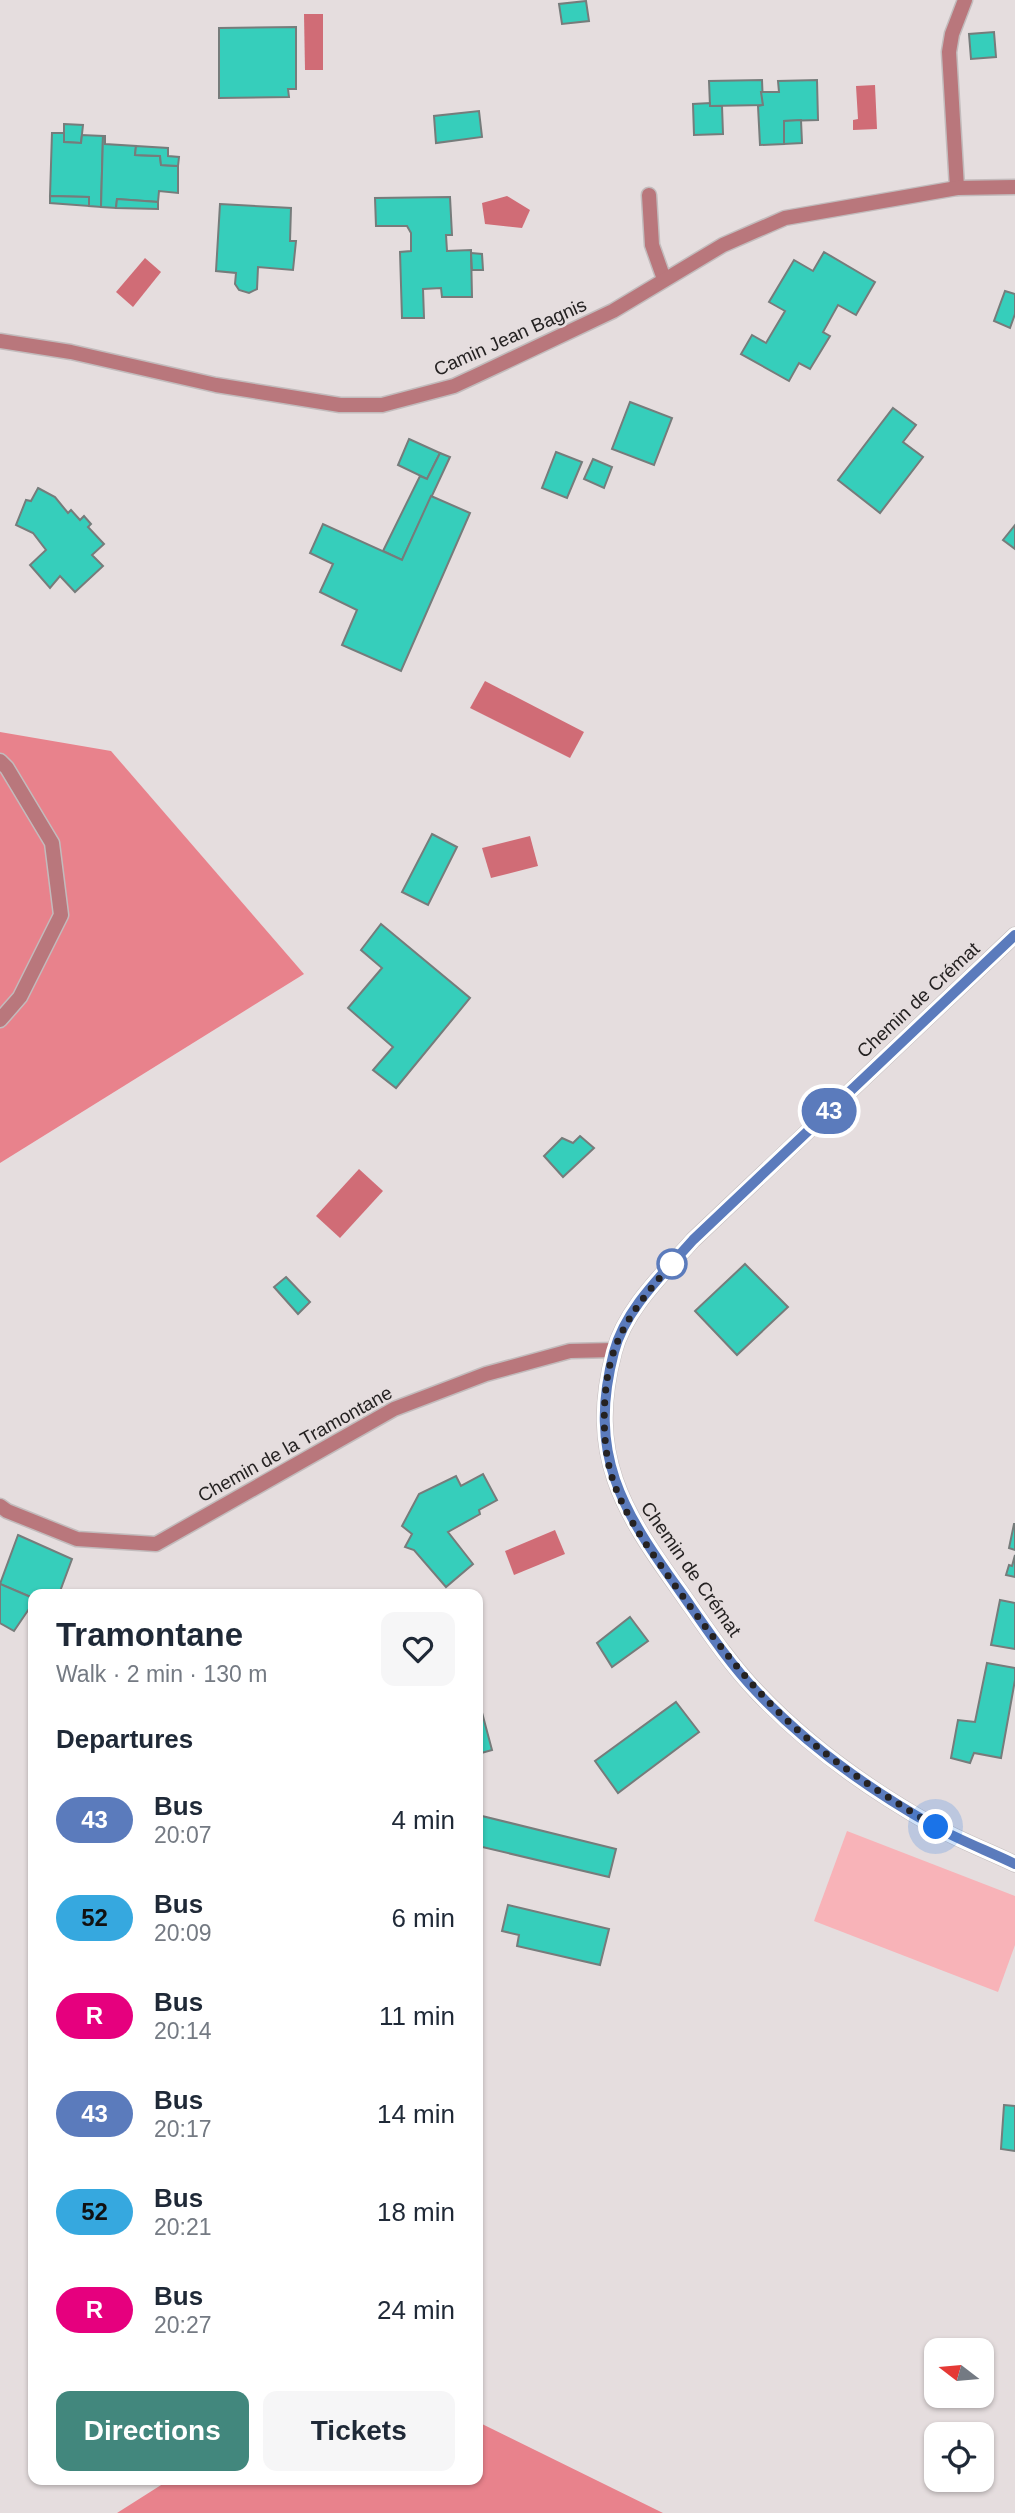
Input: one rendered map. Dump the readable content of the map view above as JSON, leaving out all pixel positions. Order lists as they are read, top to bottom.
{
  "streets": {
    "street": ["Camin Jean Bagnis", "Chemin de Crémat", "Chemin de la Tramontane"]
  },
  "crossings": [
    ["Chemin de Crémat", "Chemin de la Tramontane"]
  ],
  "lines": ["bus line 43"],
  "north": "left",
  "page": {
    "on_map": "43",
    "heading": [
      ["Tramontane", "Walk · 2 min · 130 m"],
      "Departures"
    ],
    "list": [
      {
        "mark": "43",
        "name": "Bus",
        "note": "20:07",
        "value": "4 min"
      },
      {
        "mark": "52",
        "name": "Bus",
        "note": "20:09",
        "value": "6 min"
      },
      {
        "mark": "R",
        "name": "Bus",
        "note": "20:14",
        "value": "11 min"
      },
      {
        "mark": "43",
        "name": "Bus",
        "note": "20:17",
        "value": "14 min"
      },
      {
        "mark": "52",
        "name": "Bus",
        "note": "20:21",
        "value": "18 min"
      },
      {
        "mark": "R",
        "name": "Bus",
        "note": "20:27",
        "value": "24 min"
      }
    ],
    "buttons": ["Directions", "Tickets"]
  }
}
